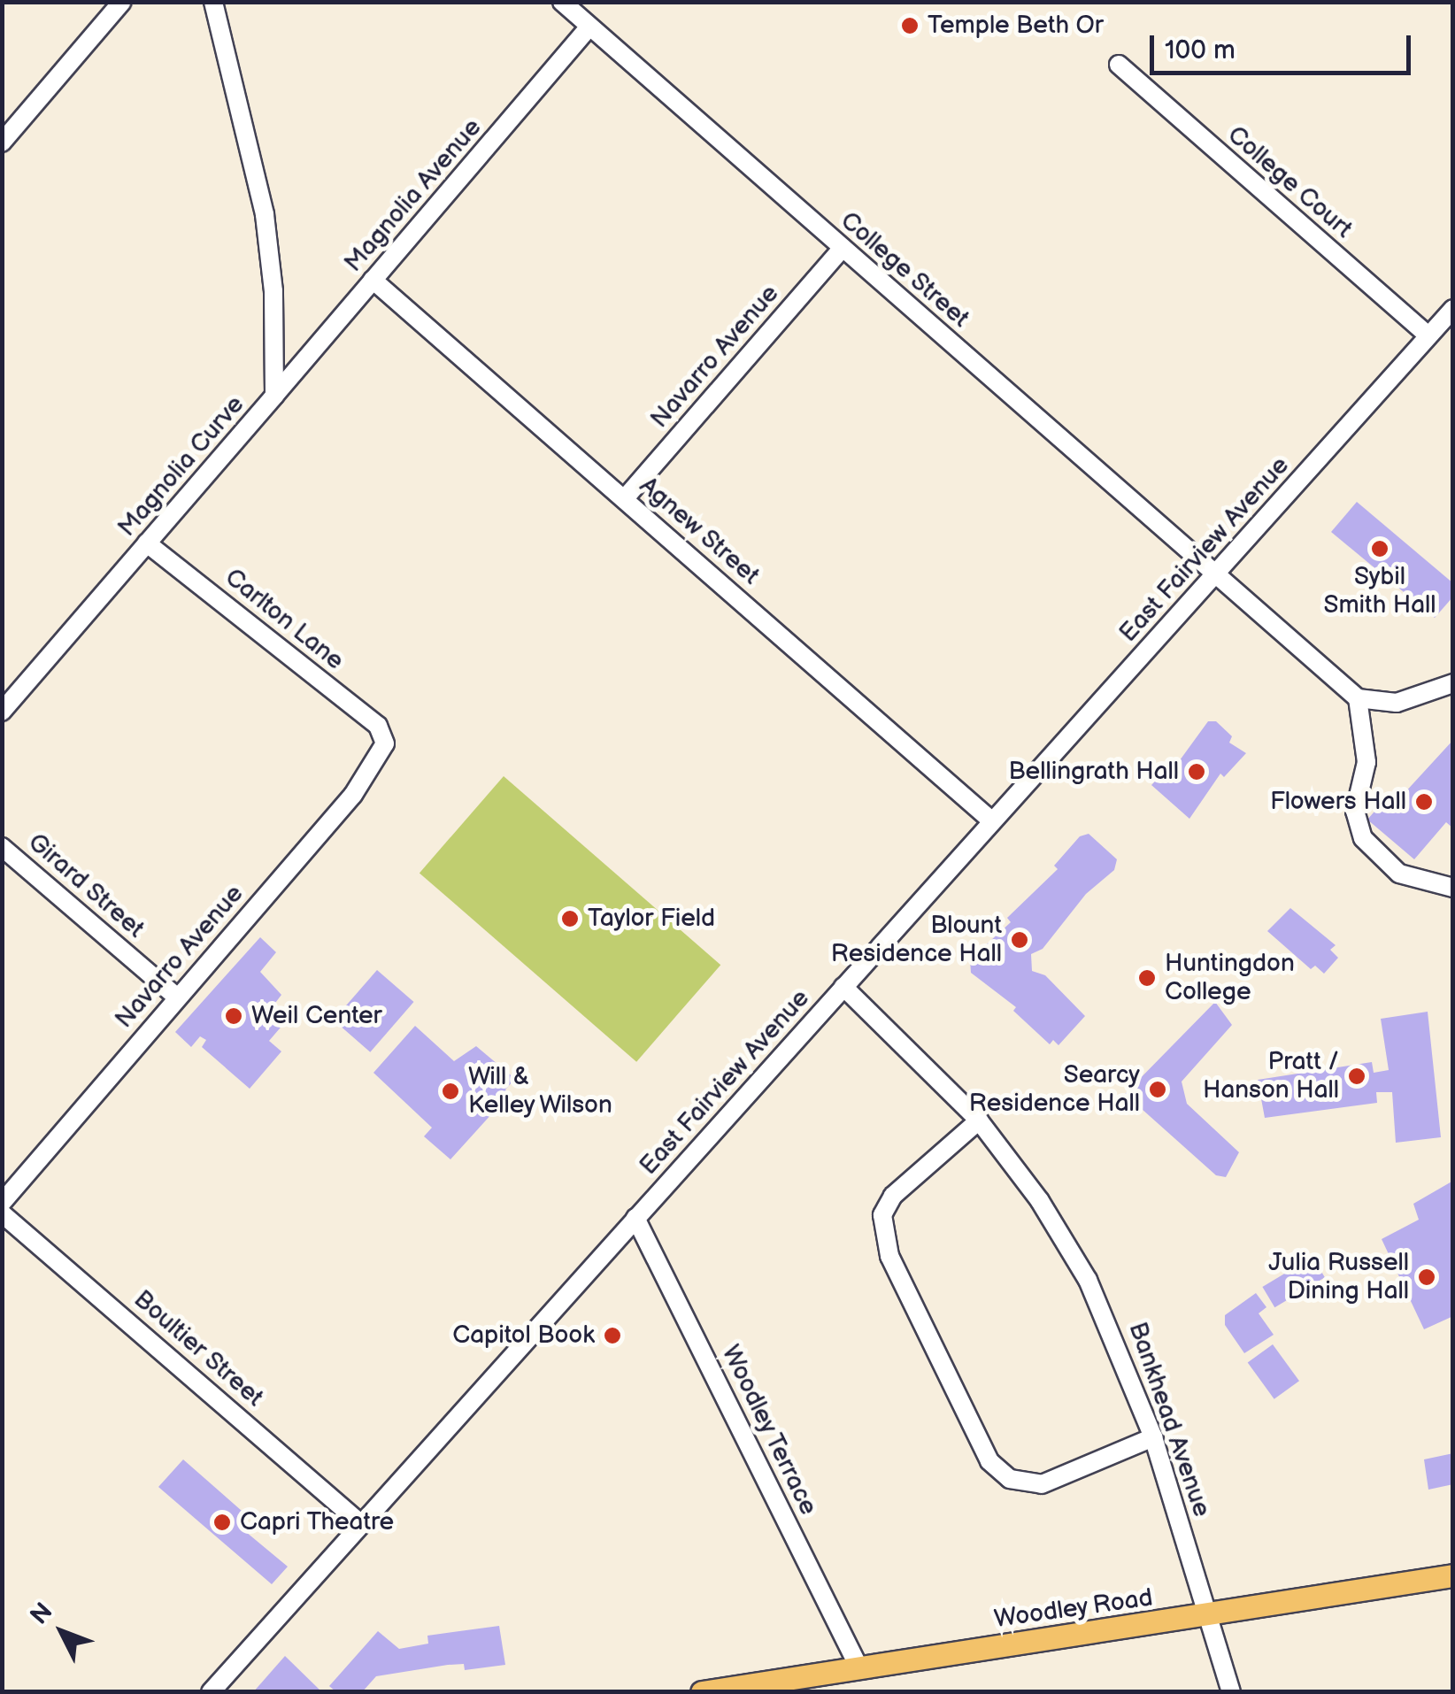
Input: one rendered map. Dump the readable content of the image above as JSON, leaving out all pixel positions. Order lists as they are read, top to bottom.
{
  "streets": {
    "main road": ["Woodley Road"],
    "street": [
      "College Court",
      "Magnolia Avenue",
      "College Street",
      "Navarro Avenue",
      "Magnolia Curve",
      "Agnew Street",
      "East Fairview Avenue",
      "Carlton Lane",
      "Girard Street",
      "Boultier Street",
      "Bankhead Avenue",
      "Woodley Terrace"
    ]
  },
  "crossings": [
    ["College Court", "East Fairview Avenue"],
    ["Magnolia Avenue", "College Street"],
    ["Magnolia Avenue", "Magnolia Curve"],
    ["Magnolia Avenue", "Agnew Street"],
    ["College Street", "Navarro Avenue"],
    ["College Street", "East Fairview Avenue"],
    ["Navarro Avenue", "Agnew Street"],
    ["Navarro Avenue", "Carlton Lane"],
    ["Navarro Avenue", "Girard Street"],
    ["Magnolia Curve", "Carlton Lane"],
    ["Agnew Street", "East Fairview Avenue"],
    ["East Fairview Avenue", "Boultier Street"],
    ["East Fairview Avenue", "Bankhead Avenue"],
    ["East Fairview Avenue", "Woodley Terrace"],
    ["Bankhead Avenue", "Woodley Road"],
    ["Woodley Terrace", "Woodley Road"]
  ],
  "places": [
    "Temple Beth Or",
    "Sybil Smith Hall",
    "Bellingrath Hall",
    "Flowers Hall",
    "Taylor Field",
    "Blount Residence Hall",
    "Huntingdon College",
    "Weil Center",
    "Pratt / Hanson Hall",
    "Searcy Residence Hall",
    "Will & Kelley Wilson",
    "Julia Russell Dining Hall",
    "Capitol Book",
    "Capri Theatre"
  ],
  "scale_bar": "100 m",
  "north": "top left"
}
